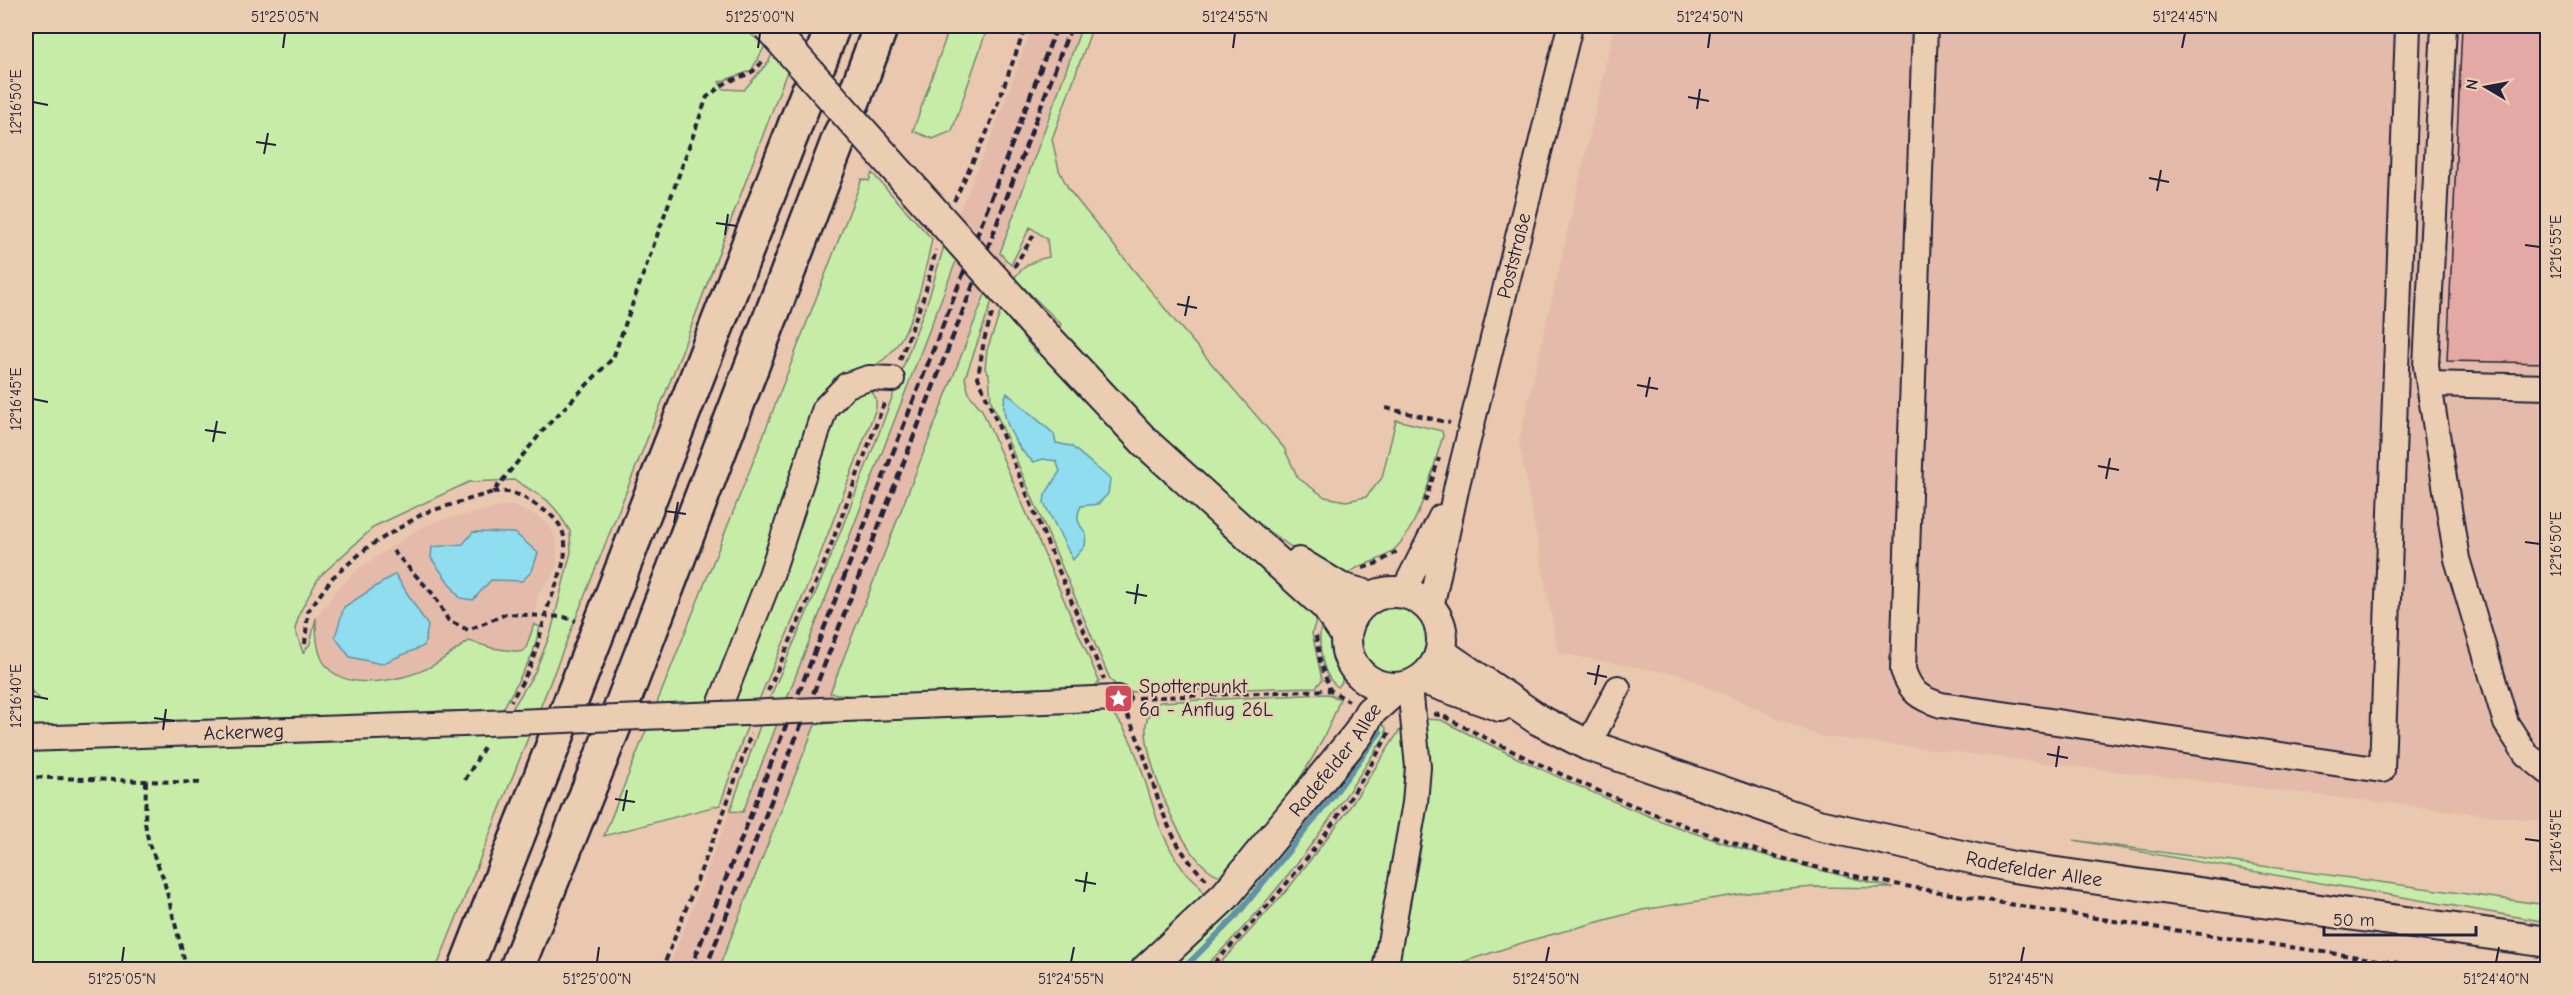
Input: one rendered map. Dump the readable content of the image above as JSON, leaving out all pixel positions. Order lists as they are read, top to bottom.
{
  "streets": {
    "main road": ["Radefelder Allee"],
    "street": ["Poststraße", "Ackerweg"]
  },
  "crossings": [
    ["Poststraße", "Radefelder Allee"]
  ],
  "places": {
    "place": ["Spotterpunkt 6a - Anflug 26L"]
  },
  "scale_bar": "50 m",
  "north": "left",
  "coordinates": [
    "51°25'05\"N",
    "51°25'00\"N",
    "51°24'55\"N",
    "51°24'50\"N",
    "51°24'45\"N",
    "12°16'50\"E",
    "12°16'55\"E",
    "12°16'45\"E",
    "12°16'40\"E",
    "51°24'40\"N"
  ]
}
